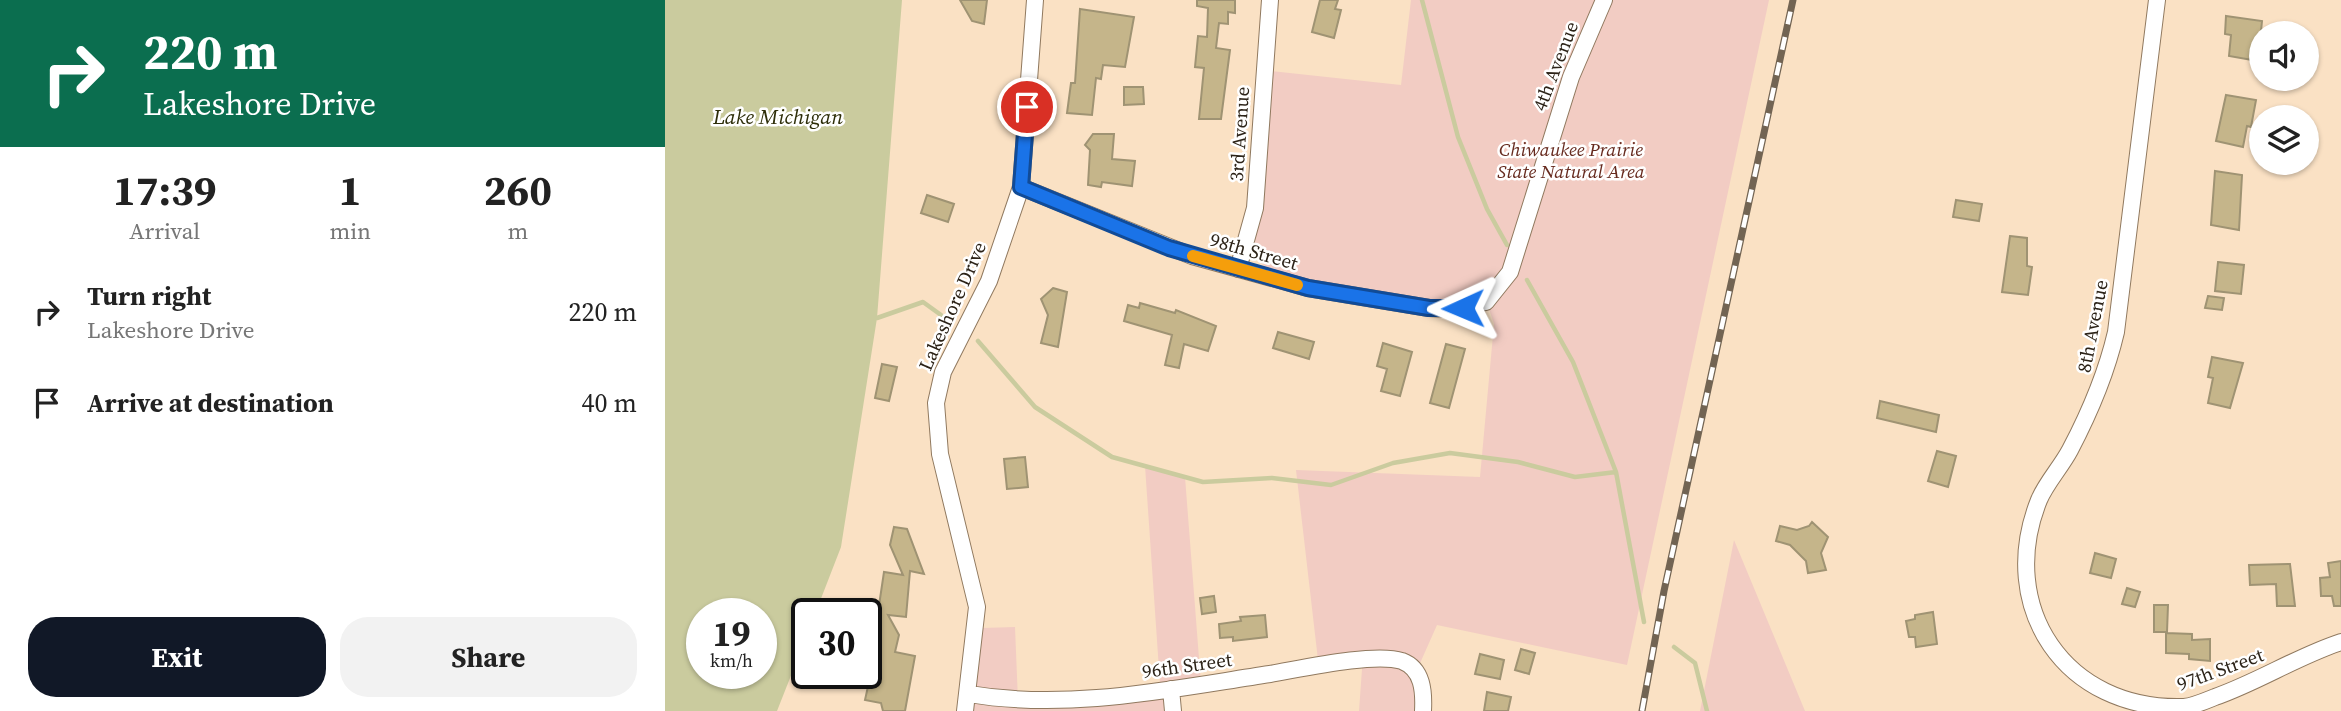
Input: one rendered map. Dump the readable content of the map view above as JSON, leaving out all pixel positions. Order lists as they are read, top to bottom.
{
  "streets": {
    "street": [
      "4th Avenue",
      "3rd Avenue",
      "98th Street",
      "Lakeshore Drive",
      "8th Avenue",
      "96th Street",
      "97th Street"
    ]
  },
  "crossings": [
    ["4th Avenue", "98th Street"],
    ["3rd Avenue", "98th Street"],
    ["98th Street", "Lakeshore Drive"],
    ["Lakeshore Drive", "96th Street"],
    ["8th Avenue", "97th Street"]
  ],
  "water": ["Lake Michigan"],
  "parks": ["Chiwaukee Prairie State Natural Area"],
  "page": {
    "turn": ["220 m", "Lakeshore Drive"],
    "eta": [
      "17:39",
      "Arrival",
      "1",
      "min",
      "260",
      "m"
    ],
    "list": [
      {
        "name": "Turn right",
        "note": "Lakeshore Drive",
        "value": "220 m"
      },
      {
        "name": "Arrive at destination",
        "value": "40 m"
      }
    ],
    "speed": "19 km/h",
    "limit": "30",
    "buttons": ["Exit", "Share"]
  }
}
